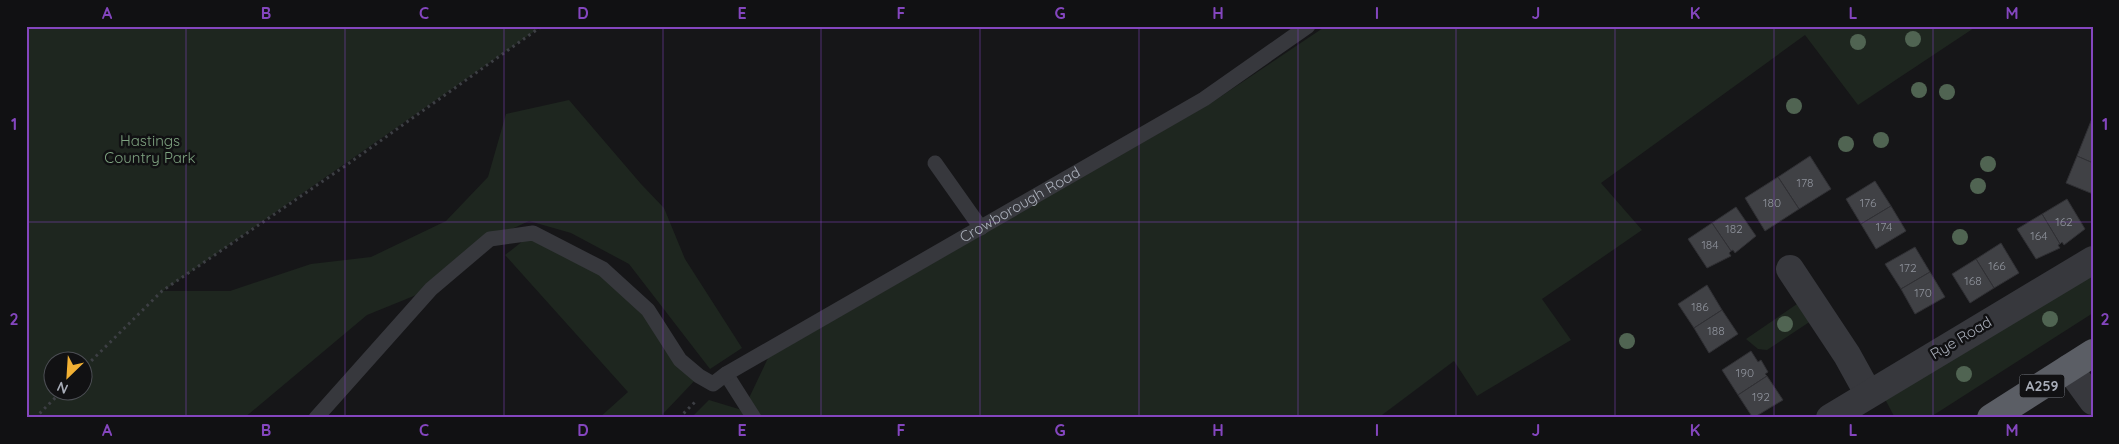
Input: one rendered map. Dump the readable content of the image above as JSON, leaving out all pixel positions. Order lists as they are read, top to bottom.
{
  "streets": {
    "highway": ["A259"],
    "street": ["Rye Road"],
    "lane": ["Crowborough Road"]
  },
  "parks": ["Hastings Country Park"],
  "house_numbers": [
    "178",
    "180",
    "176",
    "162",
    "174",
    "182",
    "164",
    "184",
    "166",
    "172",
    "168",
    "170",
    "186",
    "188",
    "190",
    "192"
  ],
  "north": "bottom left",
  "grid": {
    "columns": [
      "A",
      "B",
      "C",
      "D",
      "E",
      "F",
      "G",
      "H",
      "I",
      "J",
      "K",
      "L",
      "M"
    ],
    "rows": ["1", "2"]
  }
}
